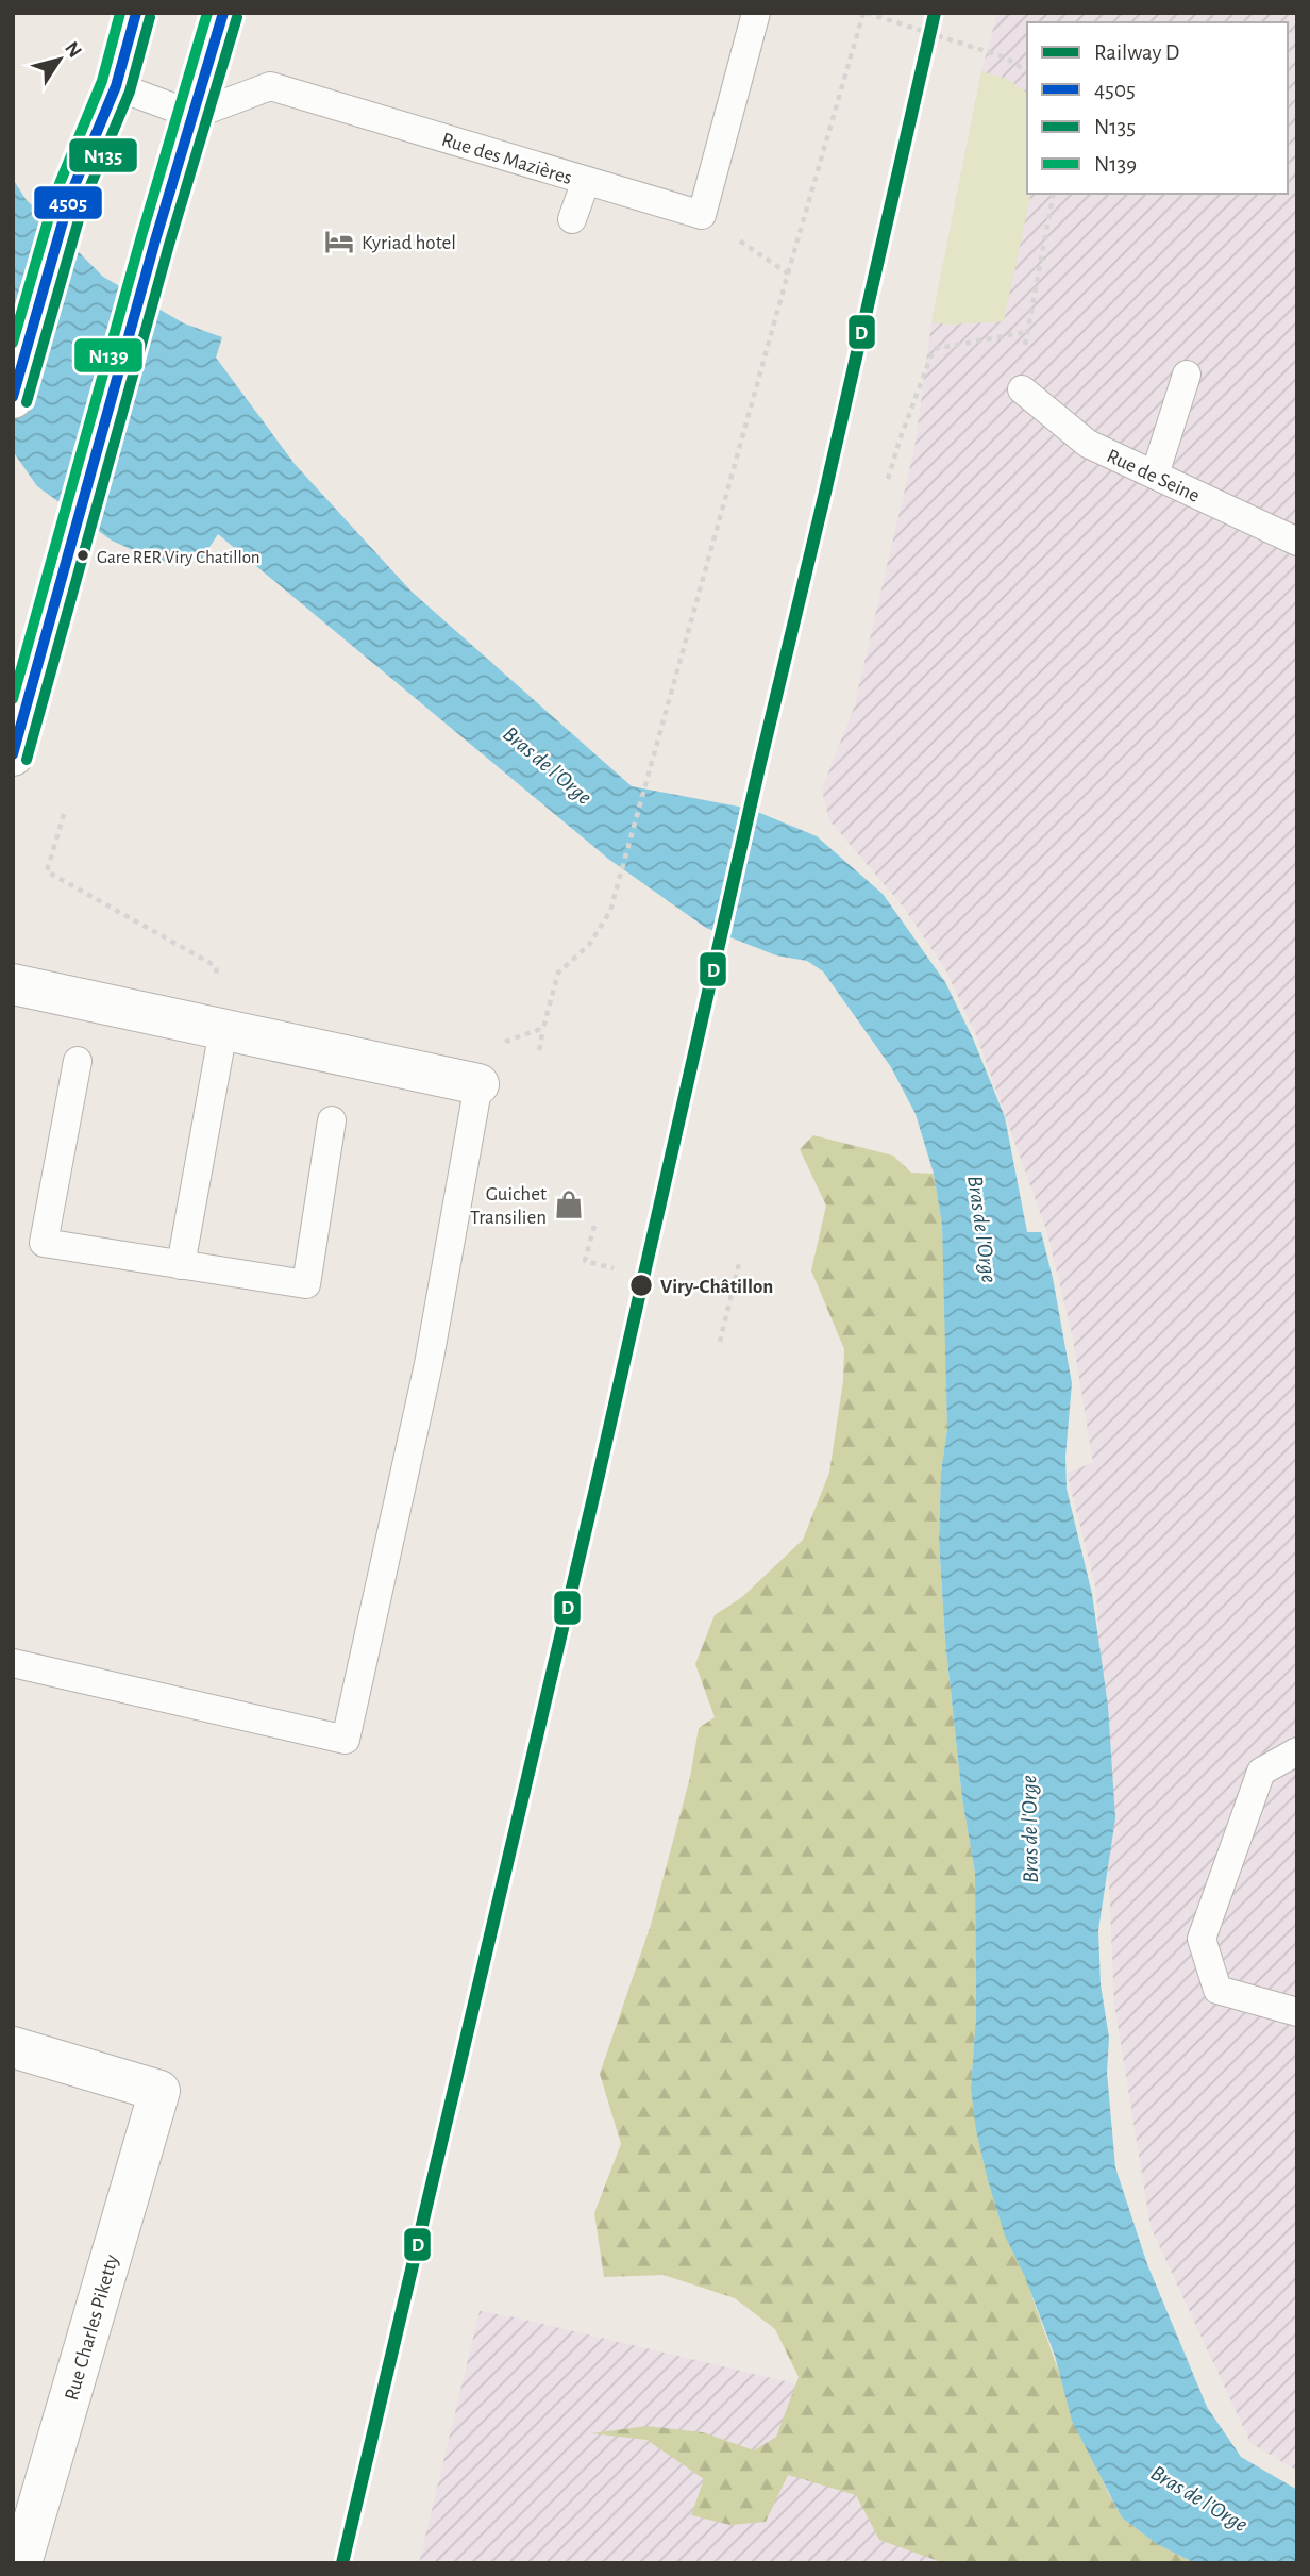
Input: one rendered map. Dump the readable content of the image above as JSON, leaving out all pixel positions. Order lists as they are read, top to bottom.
{
  "streets": {
    "main road": ["Rue Charles Piketty"],
    "lane": ["Rue des Mazières", "Rue de Seine"]
  },
  "water": ["Bras de l'Orge"],
  "places": {
    "hotel": ["Kyriad hotel"],
    "other": ["Gare RER Viry Chatillon", "Viry-Châtillon"],
    "shop": ["Guichet Transilien"]
  },
  "lines": [
    "rail line D",
    "transit line 4505",
    "transit line N139",
    "transit line N135"
  ],
  "legend": [
    "Railway D",
    "4505",
    "N135",
    "N139"
  ],
  "north": "top right"
}
